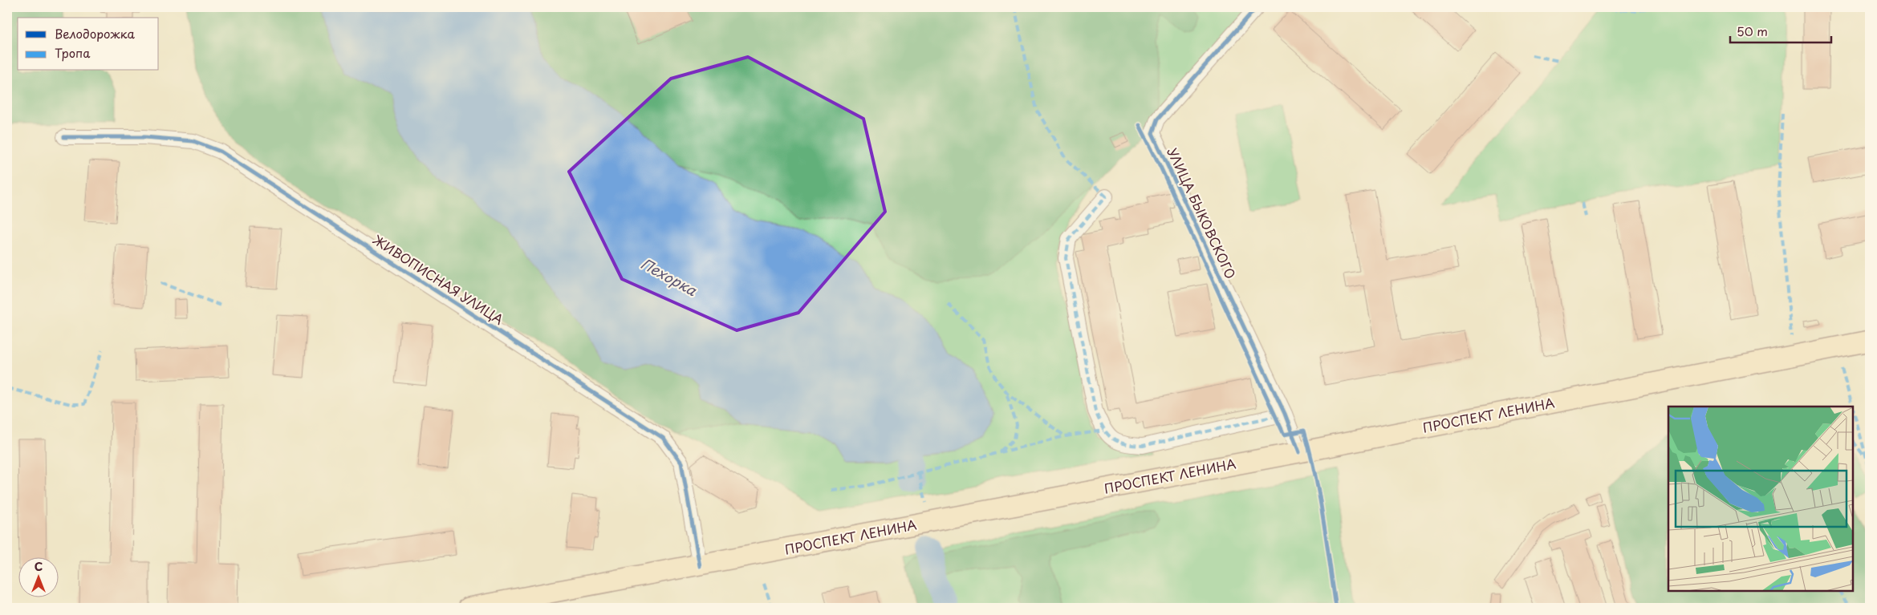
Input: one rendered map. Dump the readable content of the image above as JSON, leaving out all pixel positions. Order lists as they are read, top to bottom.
{
  "streets": {
    "main road": ["ПРОСПЕКТ ЛЕНИНА"],
    "street": ["УЛИЦА БЫКОВСКОГО", "ЖИВОПИСНАЯ УЛИЦА"]
  },
  "crossings": [
    ["УЛИЦА БЫКОВСКОГО", "ПРОСПЕКТ ЛЕНИНА"],
    ["ЖИВОПИСНАЯ УЛИЦА", "ПРОСПЕКТ ЛЕНИНА"]
  ],
  "water": ["Пехорка"],
  "legend": ["Велодорожка", "Тропа"],
  "scale_bar": "50 m",
  "north": "top"
}
